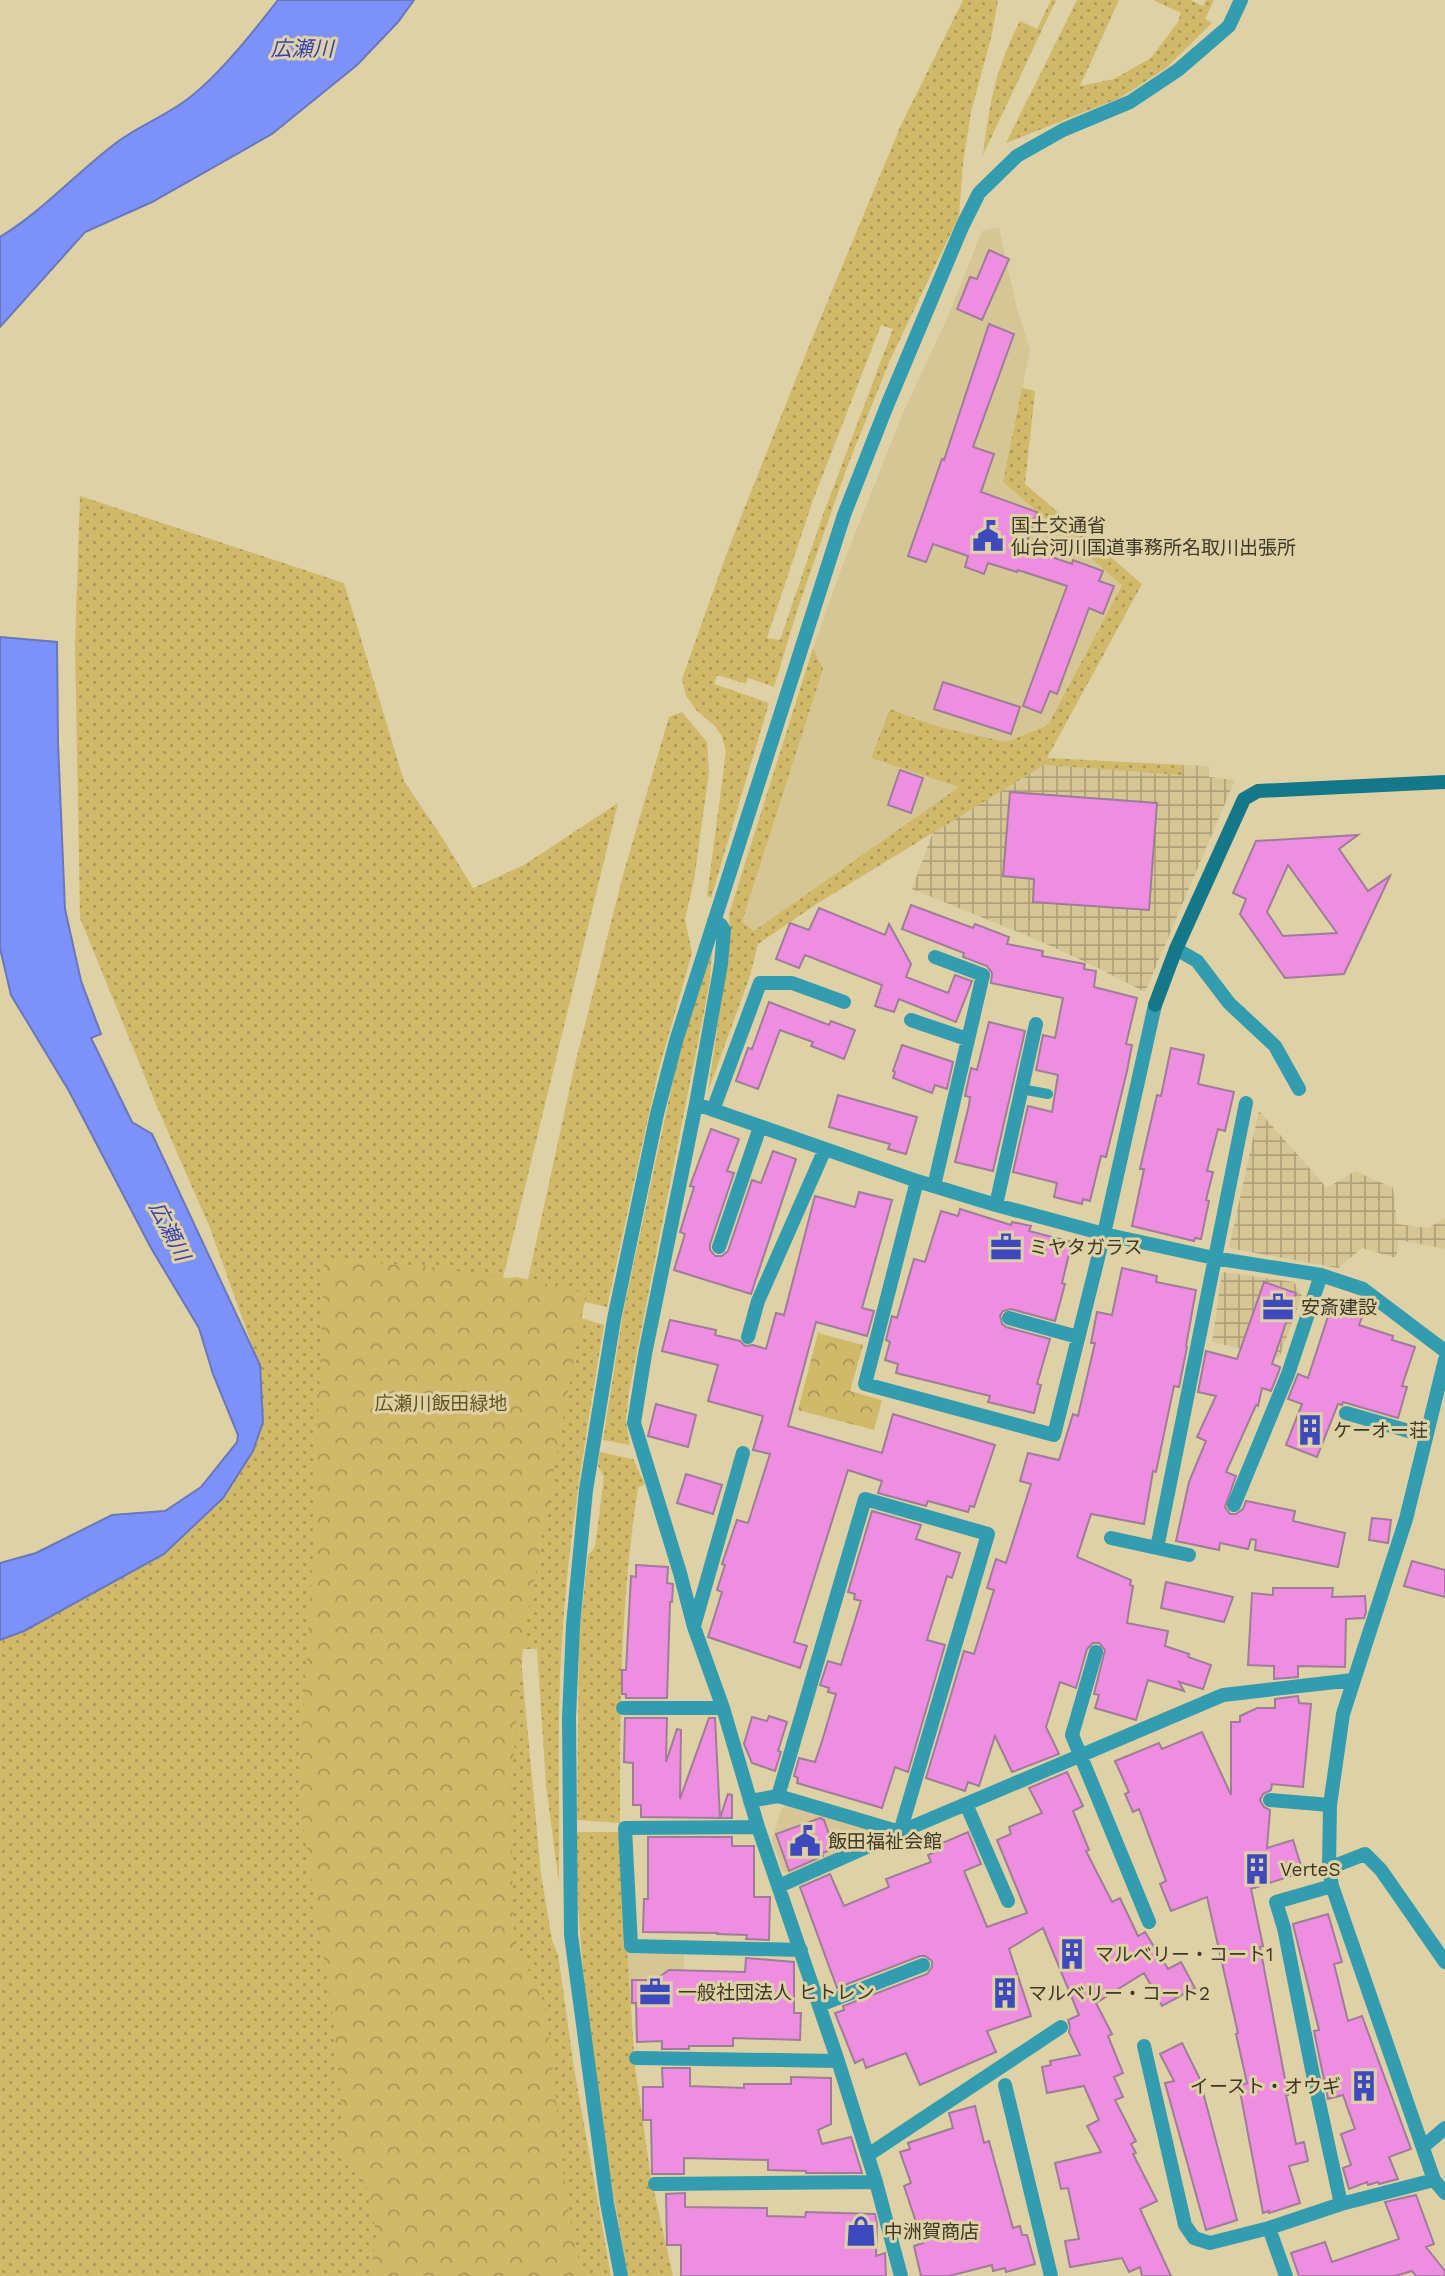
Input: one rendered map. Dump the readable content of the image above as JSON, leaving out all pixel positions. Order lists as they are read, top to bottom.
{
  "water": ["広瀬川"],
  "parks": ["広瀬川飯田緑地"],
  "places": {
    "public building": ["国土交通省 仙台河川国道事務所名取川出張所", "飯田福祉会館"],
    "office": ["ミヤタガラス", "安斎建設", "一般社団法人 ヒトレン"],
    "building": [
      "ケーオー荘",
      "VerteS",
      "マルベリー・コート1",
      "マルベリー・コート2",
      "イースト・オウギ"
    ],
    "shop": ["中洲賀商店"]
  }
}
